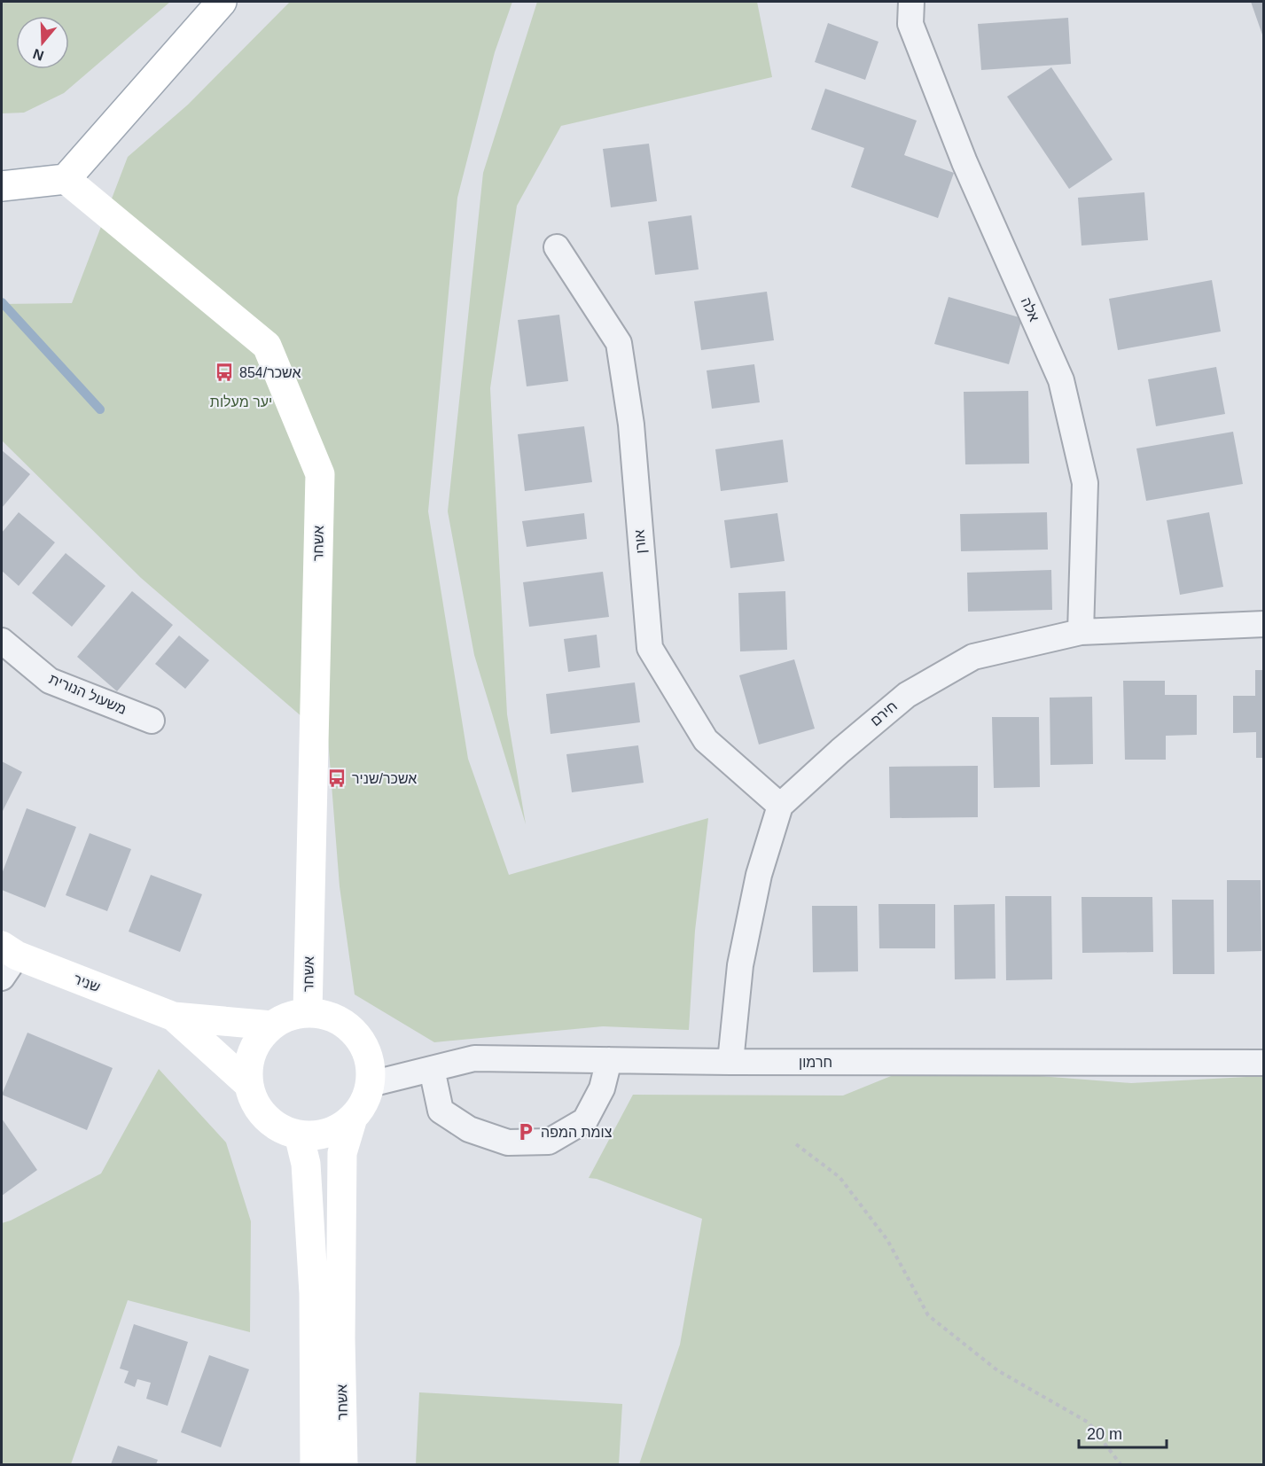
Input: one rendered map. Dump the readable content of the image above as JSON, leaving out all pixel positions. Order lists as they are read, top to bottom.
{
  "streets": {
    "main road": ["אשחר", "שניר"],
    "street": [
      "אלה",
      "אורן",
      "משעול הנורית",
      "חירם",
      "חרמון"
    ]
  },
  "crossings": [
    ["אלה", "חירם"],
    ["אורן", "חירם"],
    ["אשחר", "שניר"],
    ["אשחר", "חרמון"],
    ["שניר", "חרמון"]
  ],
  "parks": ["יער מעלות"],
  "places": {
    "bus stop": ["אשכר/854", "אשכר/שניר"],
    "parking": ["צומת המפה"]
  },
  "scale_bar": "20 m",
  "north": "bottom"
}
